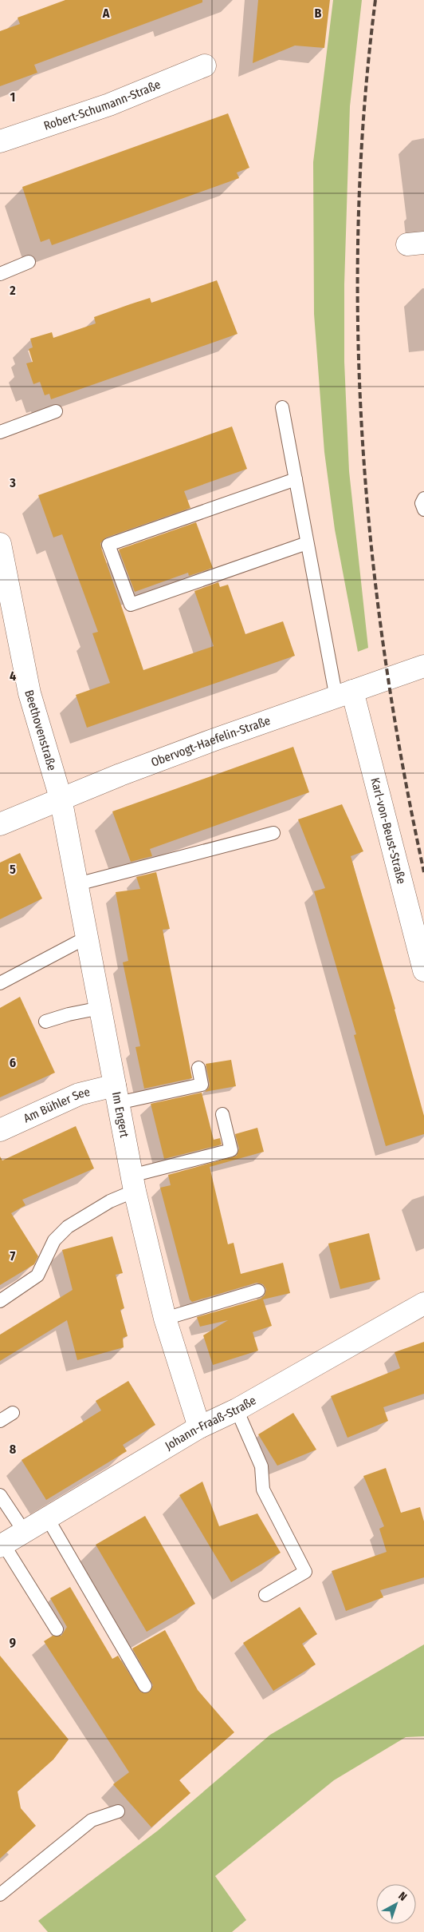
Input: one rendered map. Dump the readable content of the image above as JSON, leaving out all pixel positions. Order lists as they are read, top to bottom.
{
  "streets": {
    "street": [
      "Robert-Schumann-Straße",
      "Beethovenstraße",
      "Obervogt-Haefelin-Straße",
      "Karl-von-Beust-Straße",
      "Am Bühler See",
      "Im Engert",
      "Johann-Fraaß-Straße"
    ]
  },
  "crossings": [
    ["Beethovenstraße", "Obervogt-Haefelin-Straße"],
    ["Beethovenstraße", "Im Engert"],
    ["Obervogt-Haefelin-Straße", "Karl-von-Beust-Straße"],
    ["Obervogt-Haefelin-Straße", "Im Engert"],
    ["Am Bühler See", "Im Engert"],
    ["Im Engert", "Johann-Fraaß-Straße"]
  ],
  "north": "top right",
  "grid": {
    "columns": ["A", "B"],
    "rows": [
      "1",
      "2",
      "3",
      "4",
      "5",
      "6",
      "7",
      "8",
      "9"
    ]
  }
}
